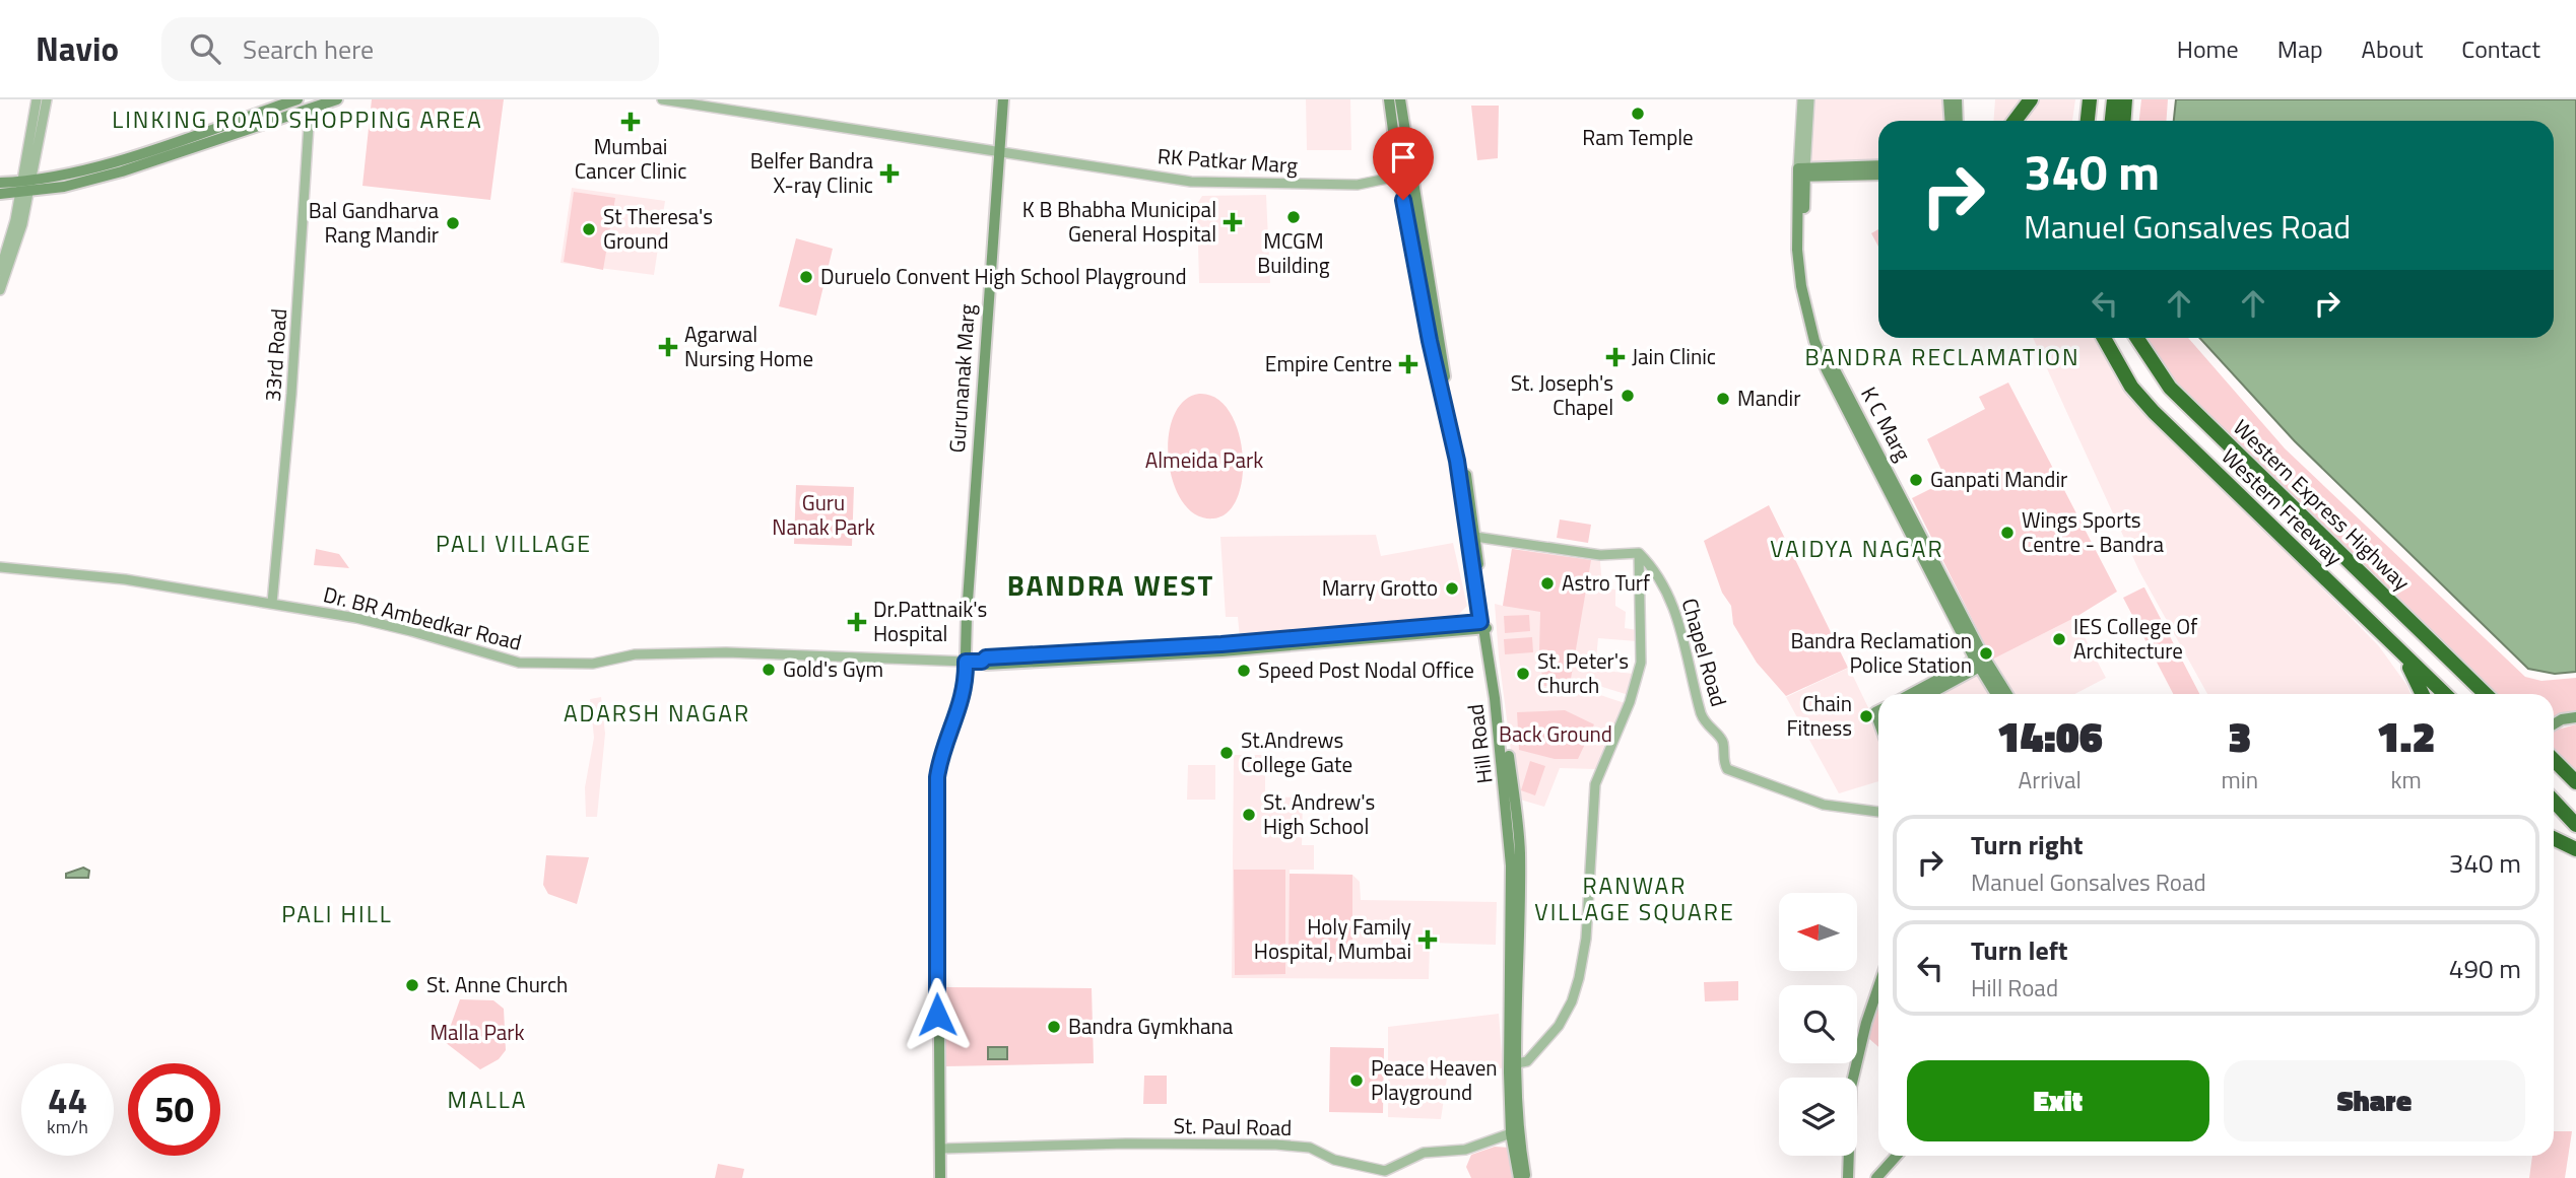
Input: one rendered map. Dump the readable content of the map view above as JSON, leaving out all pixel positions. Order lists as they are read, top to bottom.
{
  "streets": {
    "highway": ["Western Express Highway", "Western Freeway"],
    "main road": ["Gurunanak Marg", "K C Marg", "Hill Road"],
    "street": [
      "RK Patkar Marg",
      "33rd Road",
      "Dr. BR Ambedkar Road",
      "Chapel Road",
      "St. Paul Road"
    ]
  },
  "crossings": [
    ["RK Patkar Marg", "Gurunanak Marg"],
    ["RK Patkar Marg", "Hill Road"],
    ["33rd Road", "Dr. BR Ambedkar Road"],
    ["Gurunanak Marg", "Dr. BR Ambedkar Road"],
    ["Gurunanak Marg", "St. Paul Road"],
    ["Hill Road", "St. Paul Road"]
  ],
  "districts": [
    "LINKING ROAD SHOPPING AREA",
    "BANDRA RECLAMATION",
    "PALI VILLAGE",
    "VAIDYA NAGAR",
    "BANDRA WEST",
    "ADARSH NAGAR",
    "RANWAR VILLAGE SQUARE",
    "PALI HILL",
    "MALLA"
  ],
  "parks": [
    "Almeida Park",
    "Guru Nanak Park",
    "Back Ground",
    "Malla Park"
  ],
  "places": {
    "other": [
      "Ram Temple",
      "MCGM Building",
      "Bal Gandharva Rang Mandir",
      "St Theresa's Ground",
      "Duruelo Convent High School Playground",
      "St. Joseph's Chapel",
      "Mandir",
      "Ganpati Mandir",
      "Wings Sports Centre - Bandra",
      "Astro Turf",
      "Marry Grotto",
      "IES College Of Architecture",
      "Bandra Reclamation Police Station",
      "Gold's Gym",
      "Speed Post Nodal Office",
      "St. Peter's Church",
      "Chain Fitness",
      "St.Andrews College Gate",
      "St. Andrew's High School",
      "St. Anne Church",
      "Bandra Gymkhana",
      "Peace Heaven Playground"
    ],
    "health": [
      "Mumbai Cancer Clinic",
      "Belfer Bandra X-ray Clinic",
      "K B Bhabha Municipal General Hospital",
      "Agarwal Nursing Home",
      "Jain Clinic",
      "Empire Centre",
      "Dr.Pattnaik's Hospital",
      "Holy Family Hospital, Mumbai"
    ]
  },
  "north": "left",
  "page": {
    "header": "Navio",
    "search": "Search here",
    "nav": [
      "Home",
      "Map",
      "About",
      "Contact"
    ],
    "turn": ["340 m", "Manuel Gonsalves Road"],
    "eta": [
      "14:06",
      "Arrival",
      "3",
      "min",
      "1.2",
      "km"
    ],
    "list": [
      {
        "name": "Turn right",
        "note": "Manuel Gonsalves Road",
        "value": "340 m"
      },
      {
        "name": "Turn left",
        "note": "Hill Road",
        "value": "490 m"
      }
    ],
    "buttons": ["Exit", "Share"],
    "speed": "44 km/h",
    "limit": "50"
  }
}
